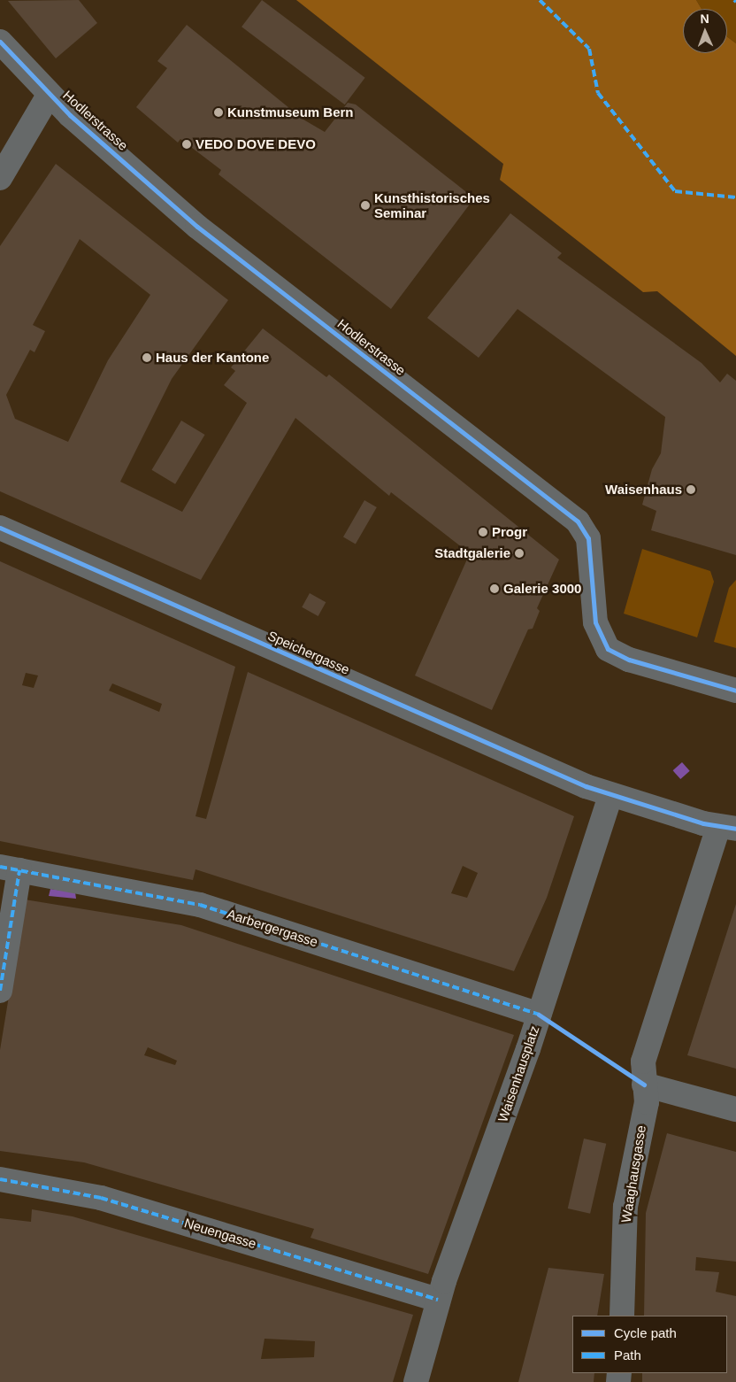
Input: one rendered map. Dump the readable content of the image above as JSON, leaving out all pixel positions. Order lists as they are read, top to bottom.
{
  "streets": {
    "street": [
      "Hodlerstrasse",
      "Speichergasse",
      "Aarbergergasse",
      "Waisenhausplatz",
      "Waaghausgasse",
      "Neuengasse"
    ]
  },
  "crossings": [
    ["Speichergasse", "Waisenhausplatz"],
    ["Aarbergergasse", "Waisenhausplatz"],
    ["Waisenhausplatz", "Neuengasse"]
  ],
  "places": [
    "Kunstmuseum Bern",
    "VEDO DOVE DEVO",
    "Kunsthistorisches Seminar",
    "Haus der Kantone",
    "Waisenhaus",
    "Progr",
    "Stadtgalerie",
    "Galerie 3000"
  ],
  "legend": ["Cycle path", "Path"],
  "north": "top"
}
